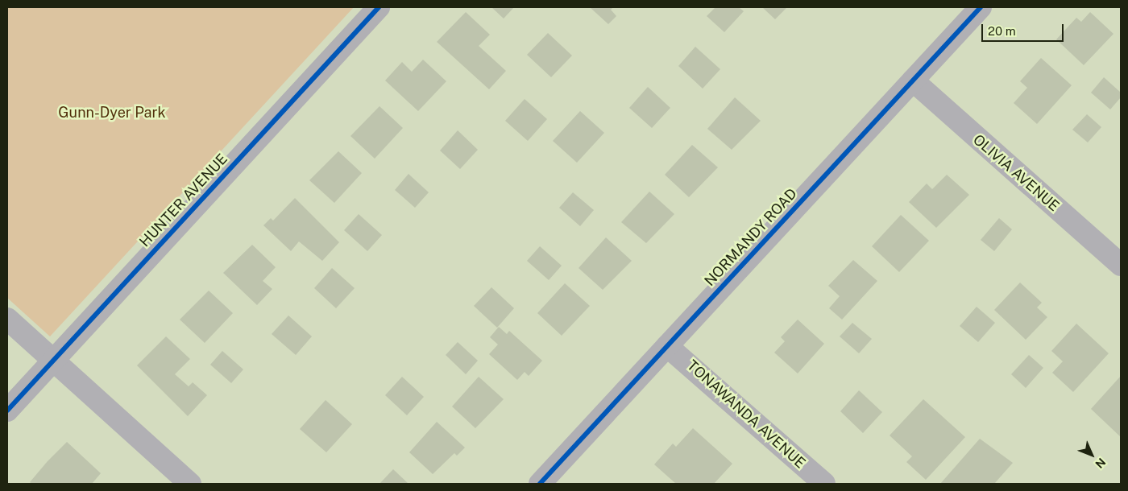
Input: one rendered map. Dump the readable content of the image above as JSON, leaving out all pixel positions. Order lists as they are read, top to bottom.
{
  "streets": {
    "street": [
      "OLIVIA AVENUE",
      "HUNTER AVENUE",
      "NORMANDY ROAD",
      "TONAWANDA AVENUE"
    ]
  },
  "crossings": [
    ["OLIVIA AVENUE", "NORMANDY ROAD"],
    ["NORMANDY ROAD", "TONAWANDA AVENUE"]
  ],
  "parks": ["Gunn-Dyer Park"],
  "scale_bar": "20 m",
  "north": "bottom right"
}
